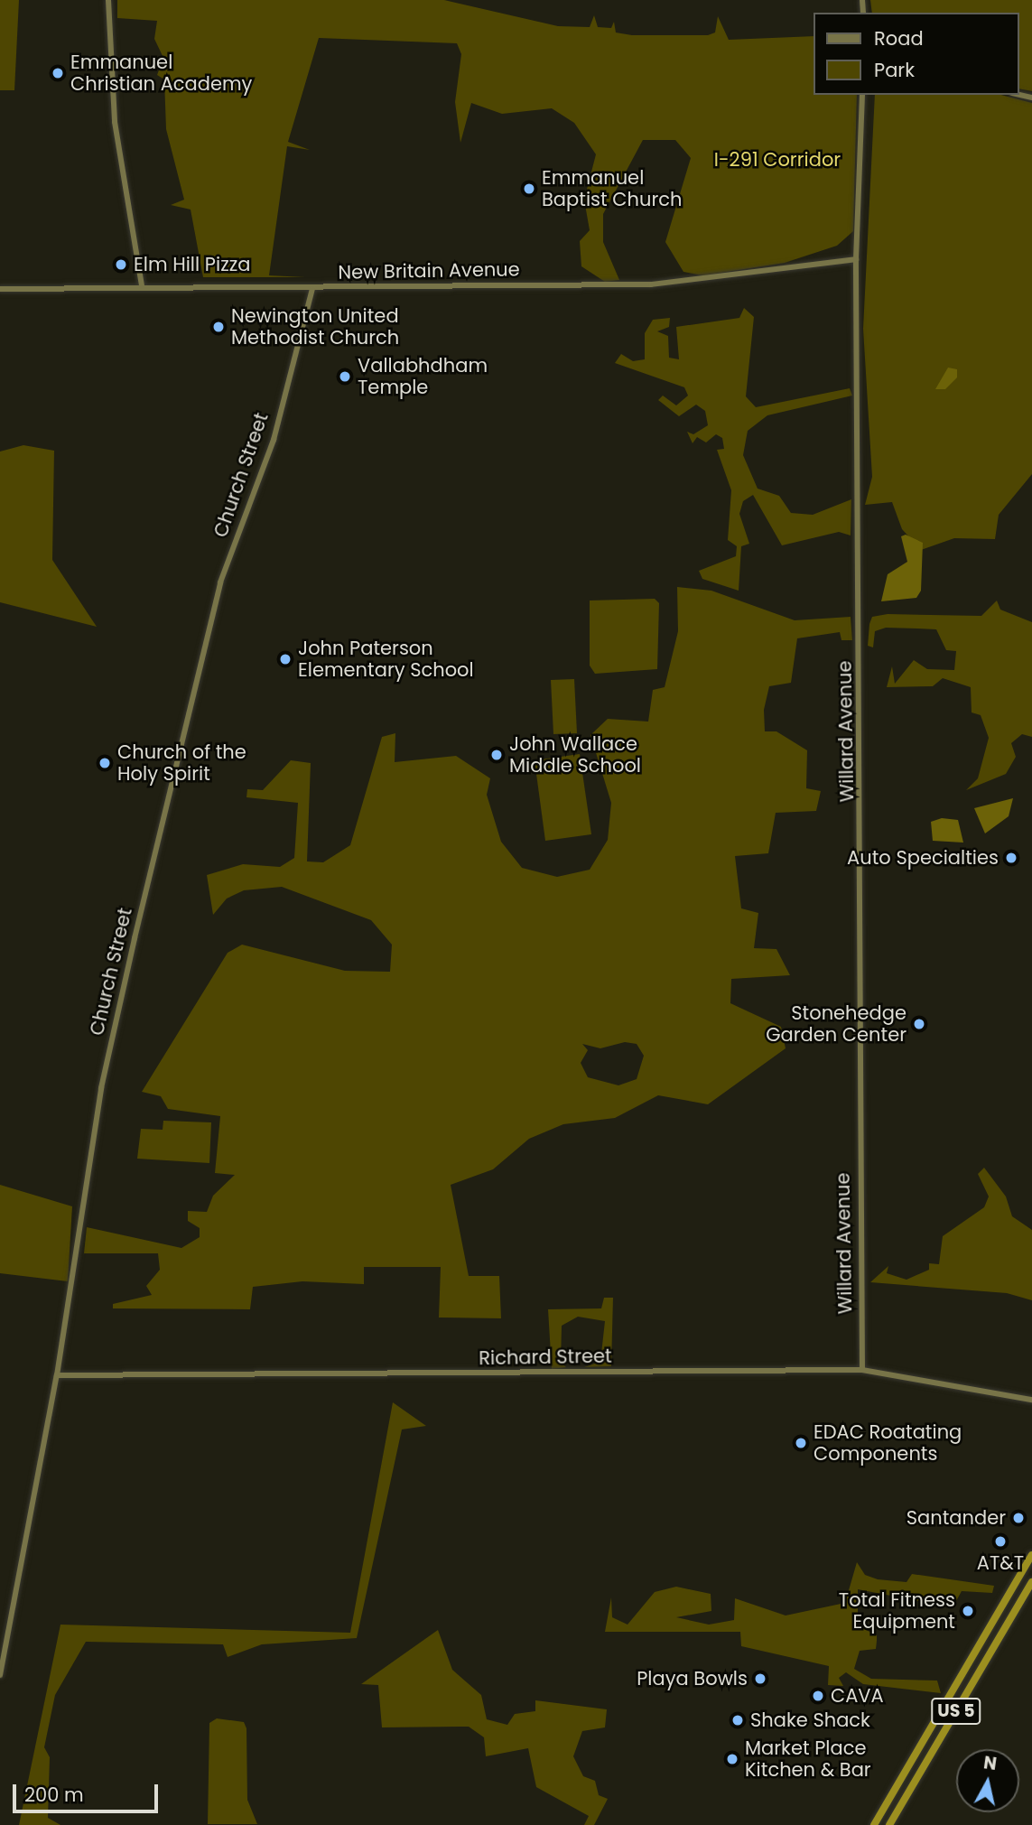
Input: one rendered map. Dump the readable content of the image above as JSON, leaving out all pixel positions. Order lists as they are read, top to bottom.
{
  "streets": {
    "highway": ["US 5"],
    "main road": [
      "New Britain Avenue",
      "Church Street",
      "Willard Avenue",
      "Richard Street"
    ]
  },
  "crossings": [
    ["New Britain Avenue", "Church Street"],
    ["New Britain Avenue", "Willard Avenue"],
    ["Church Street", "Richard Street"],
    ["Willard Avenue", "Richard Street"]
  ],
  "parks": ["I-291 Corridor"],
  "places": [
    "Emmanuel Christian Academy",
    "Emmanuel Baptist Church",
    "Elm Hill Pizza",
    "Newington United Methodist Church",
    "Vallabhdham Temple",
    "John Paterson Elementary School",
    "John Wallace Middle School",
    "Church of the Holy Spirit",
    "Auto Specialties",
    "Stonehedge Garden Center",
    "EDAC Roatating Components",
    "Santander",
    "AT&T",
    "Total Fitness Equipment",
    "Playa Bowls",
    "CAVA",
    "Shake Shack",
    "Market Place Kitchen & Bar"
  ],
  "legend": ["Road", "Park"],
  "scale_bar": "200 m",
  "north": "top"
}
